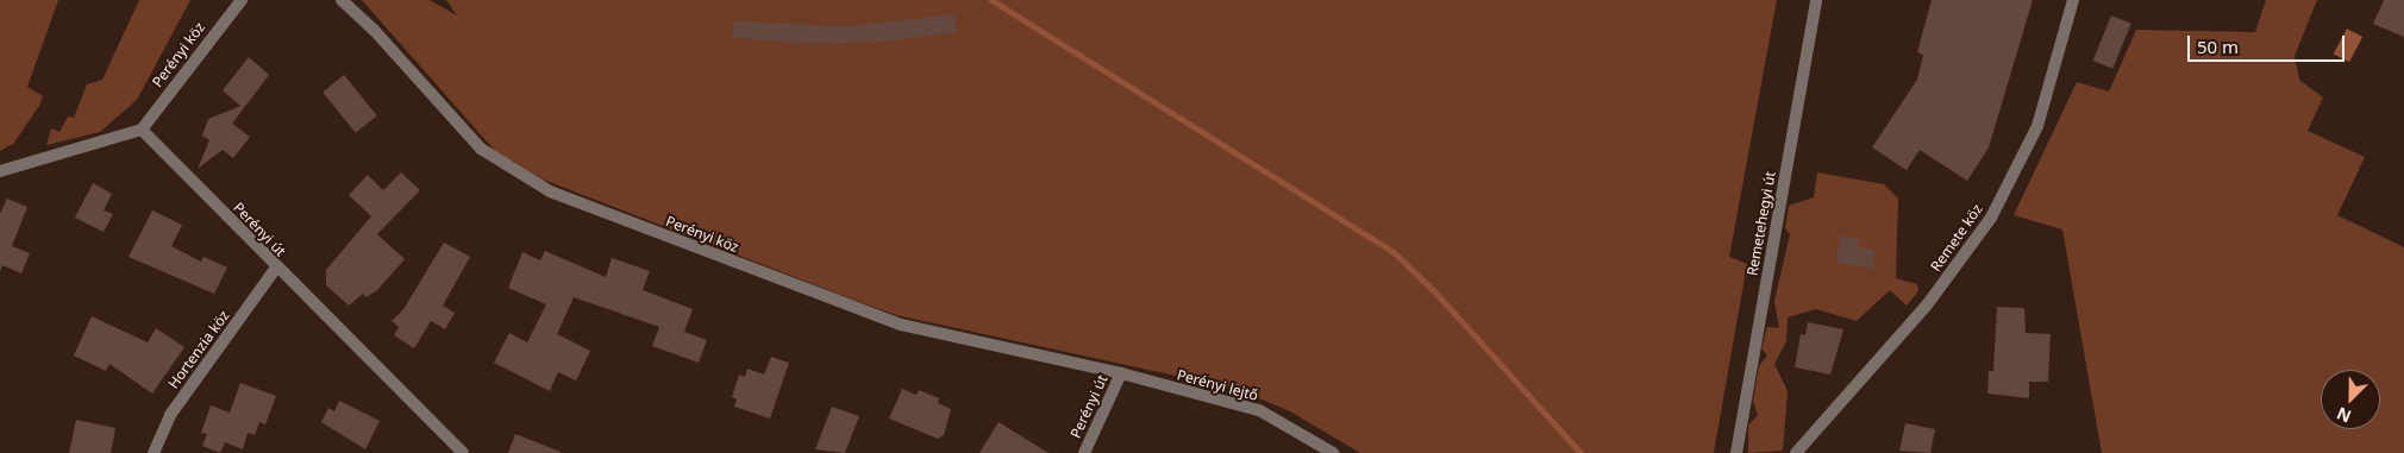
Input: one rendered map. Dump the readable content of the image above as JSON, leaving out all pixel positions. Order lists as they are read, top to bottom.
{
  "streets": {
    "street": [
      "Perényi köz",
      "Remetehegyi út",
      "Perényi út",
      "Remete köz",
      "Hortenzia köz",
      "Perényi lejtő"
    ]
  },
  "crossings": [
    ["Perényi köz", "Perényi út"],
    ["Perényi köz", "Perényi lejtő"],
    ["Perényi út", "Hortenzia köz"],
    ["Perényi út", "Perényi lejtő"]
  ],
  "scale_bar": "50 m",
  "north": "bottom left"
}
